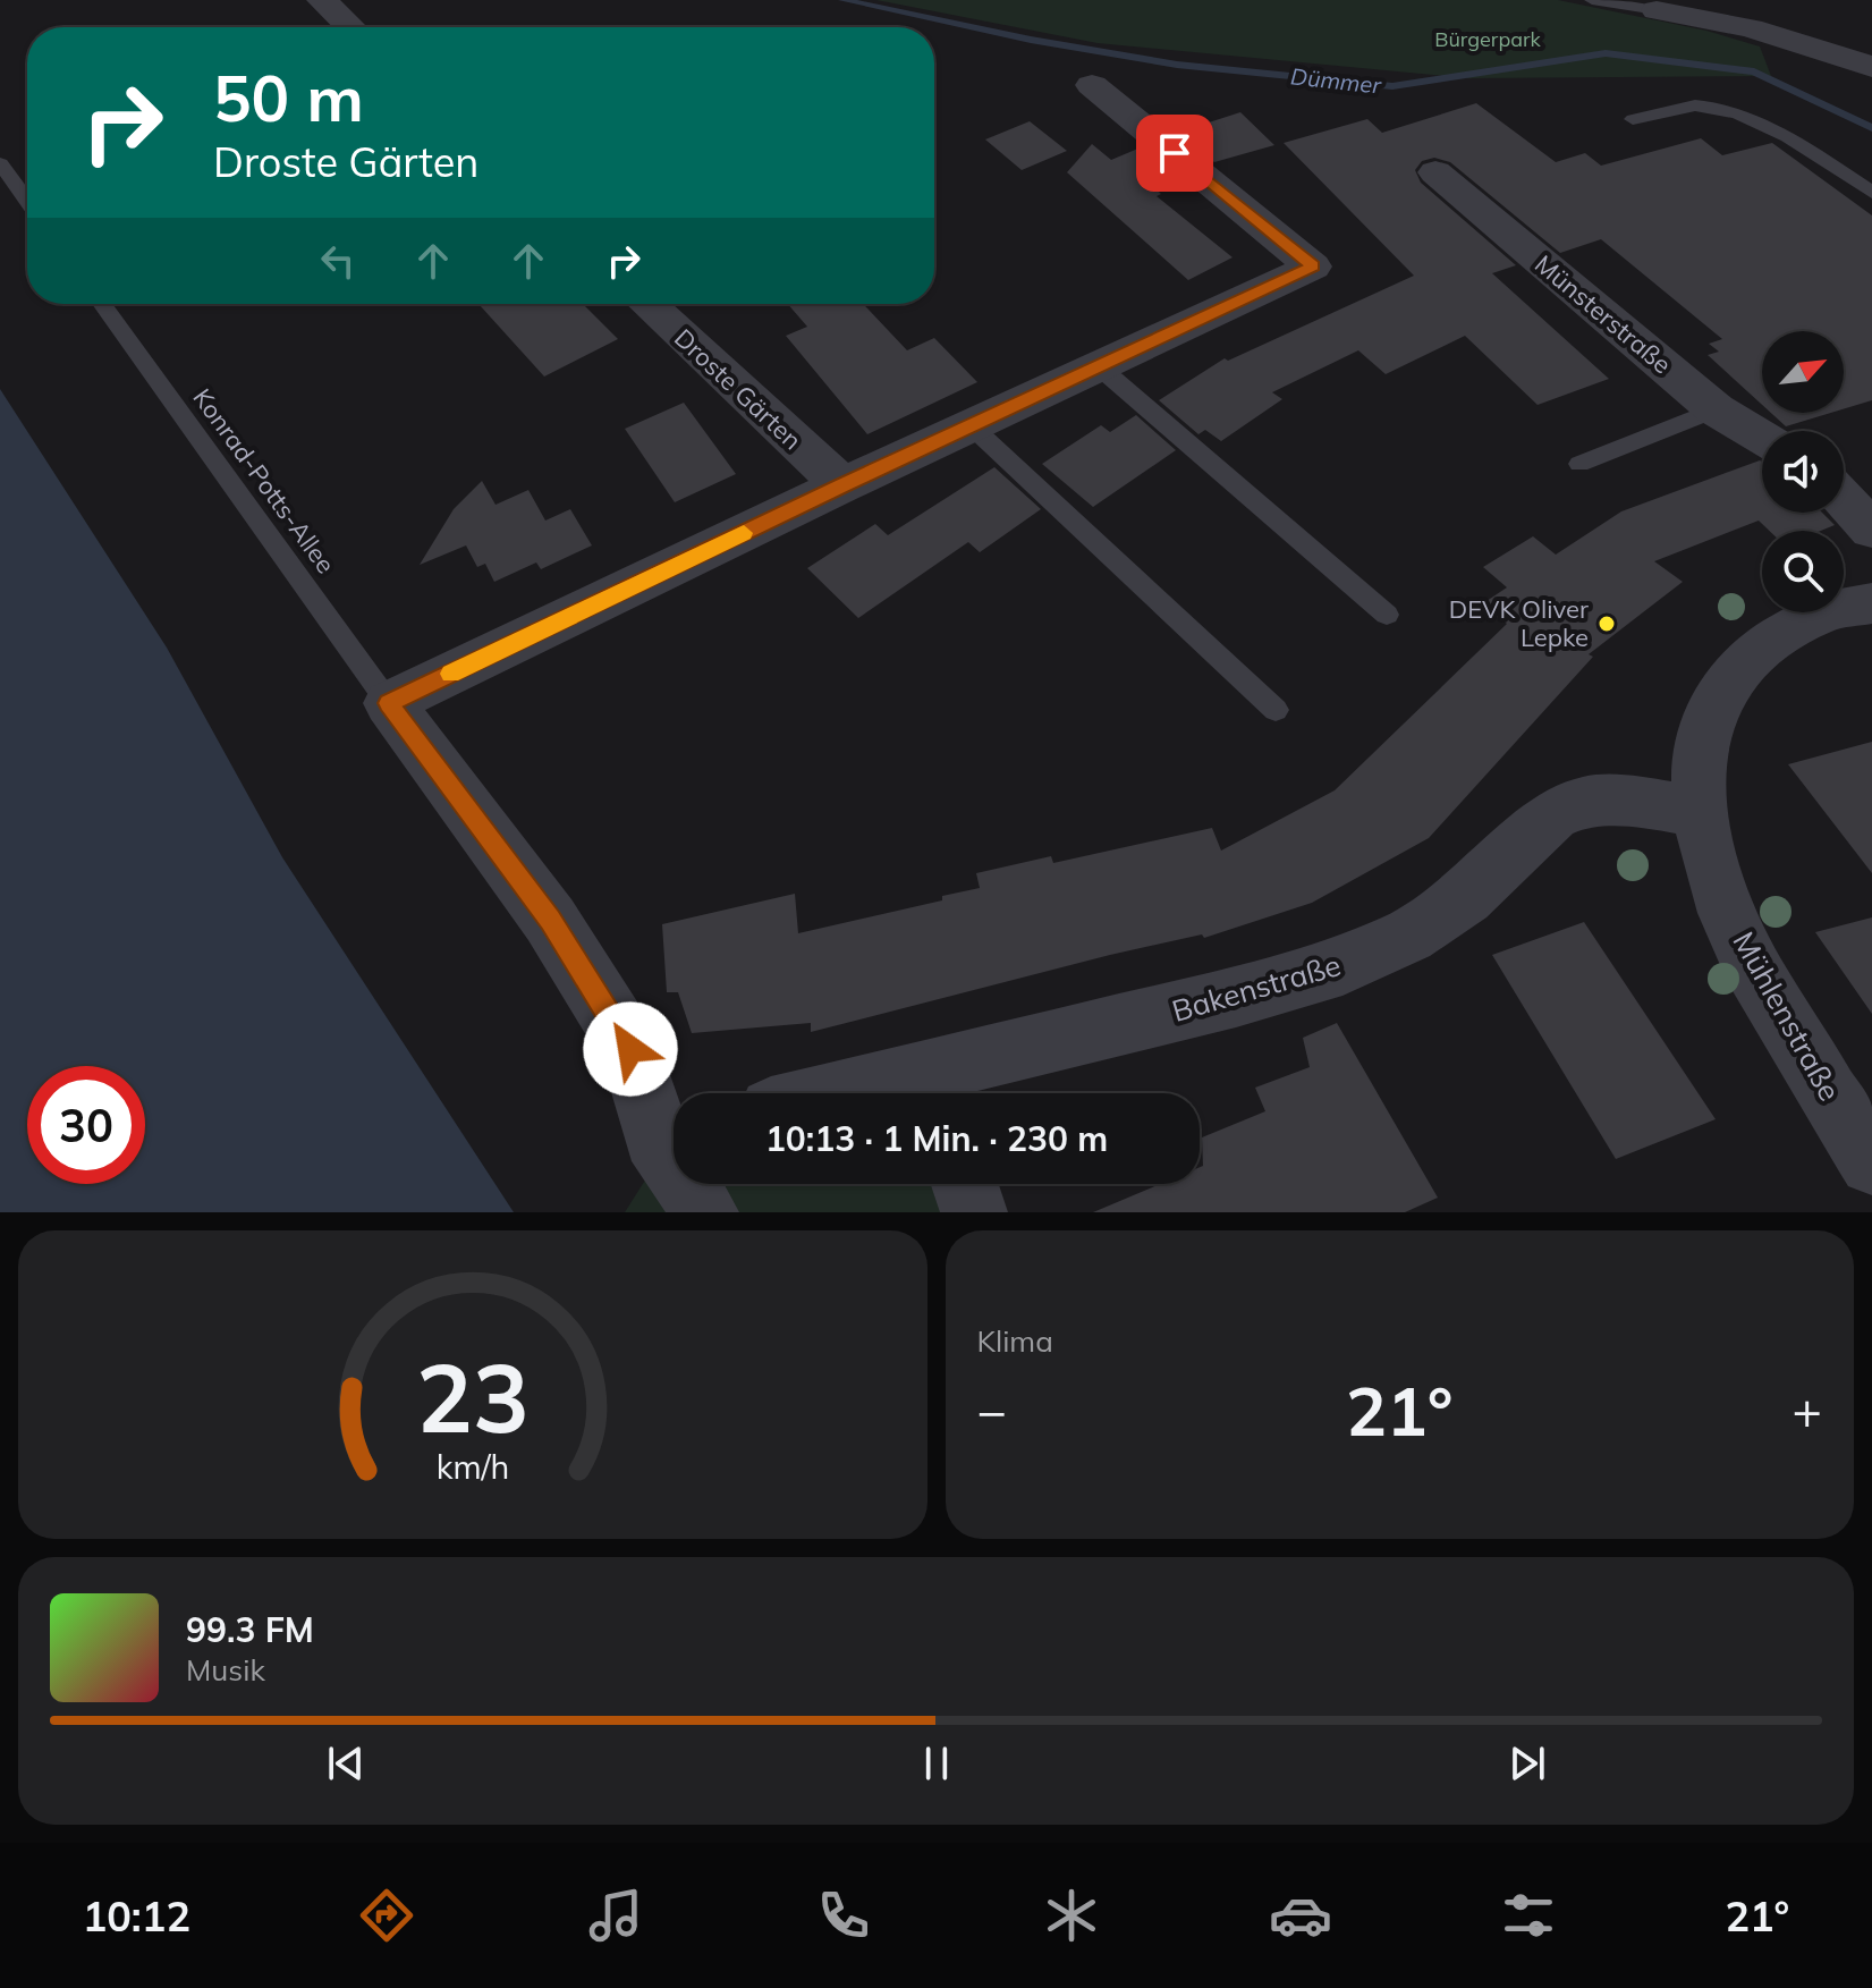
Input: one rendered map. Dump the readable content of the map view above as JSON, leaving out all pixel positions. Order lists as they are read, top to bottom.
{
  "streets": {
    "street": [
      "Münsterstraße",
      "Droste Gärten",
      "Bakenstraße",
      "Mühlenstraße"
    ],
    "lane": ["Konrad-Potts-Allee"]
  },
  "crossings": [
    ["Bakenstraße", "Mühlenstraße"]
  ],
  "water": ["Dümmer"],
  "parks": ["Bürgerpark"],
  "places": ["DEVK Oliver Lepke"],
  "north": "top right",
  "page": {
    "turn": ["50 m", "Droste Gärten"],
    "limit": "30",
    "trip": "10:13 · 1 Min. · 230 m",
    "tile": "Klima",
    "heat": ["−", "21°", "+"],
    "song": ["99.3 FM", "Musik"],
    "tabs": ["10:12", "21°"],
    "gauge": ["23", "km/h"]
  }
}
